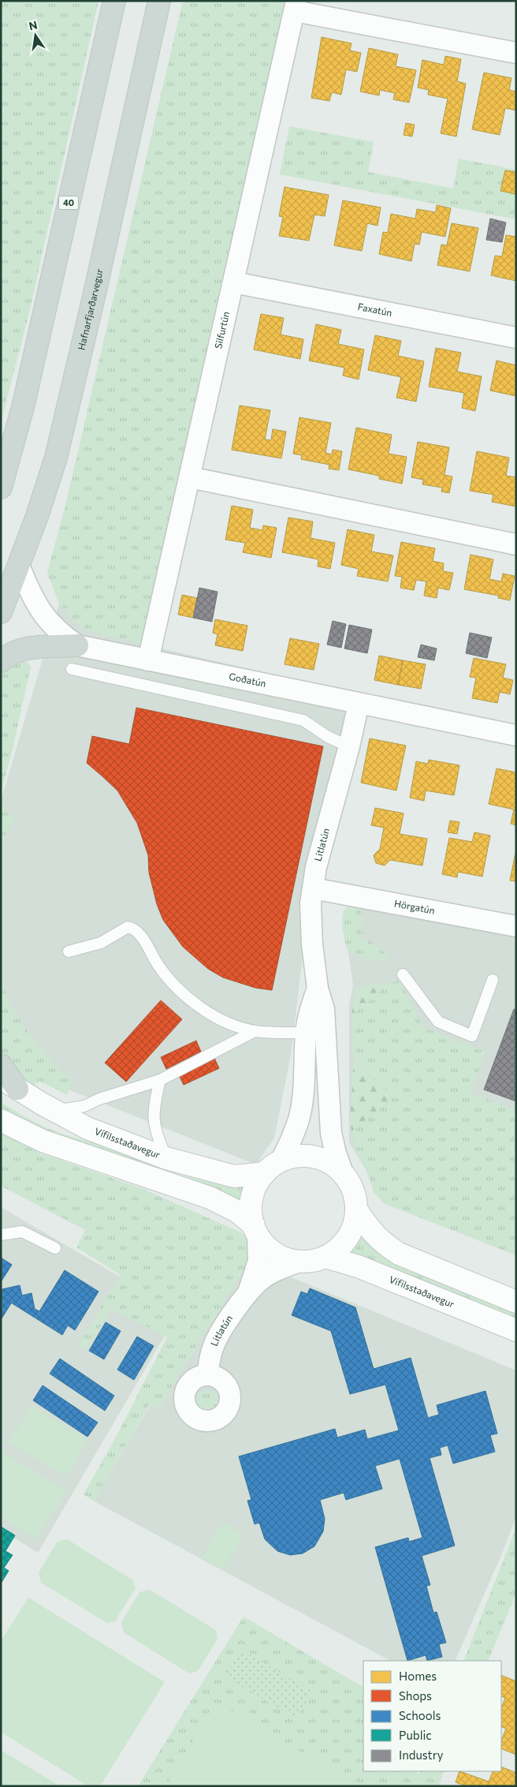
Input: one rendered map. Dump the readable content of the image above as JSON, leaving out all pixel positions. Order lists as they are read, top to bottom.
{
  "streets": {
    "main road": ["40", "Hafnarfjarðarvegur", "Vífilsstaðavegur"],
    "street": [
      "Faxatún",
      "Silfurtún",
      "Goðatún",
      "Litlatún",
      "Hörgatún"
    ]
  },
  "crossings": [
    ["Hafnarfjarðarvegur", "Goðatún"],
    ["Faxatún", "Silfurtún"],
    ["Silfurtún", "Goðatún"],
    ["Goðatún", "Litlatún"],
    ["Litlatún", "Hörgatún"],
    ["Litlatún", "Vífilsstaðavegur"]
  ],
  "legend": [
    "Homes",
    "Shops",
    "Schools",
    "Public",
    "Industry"
  ],
  "north": "top"
}
